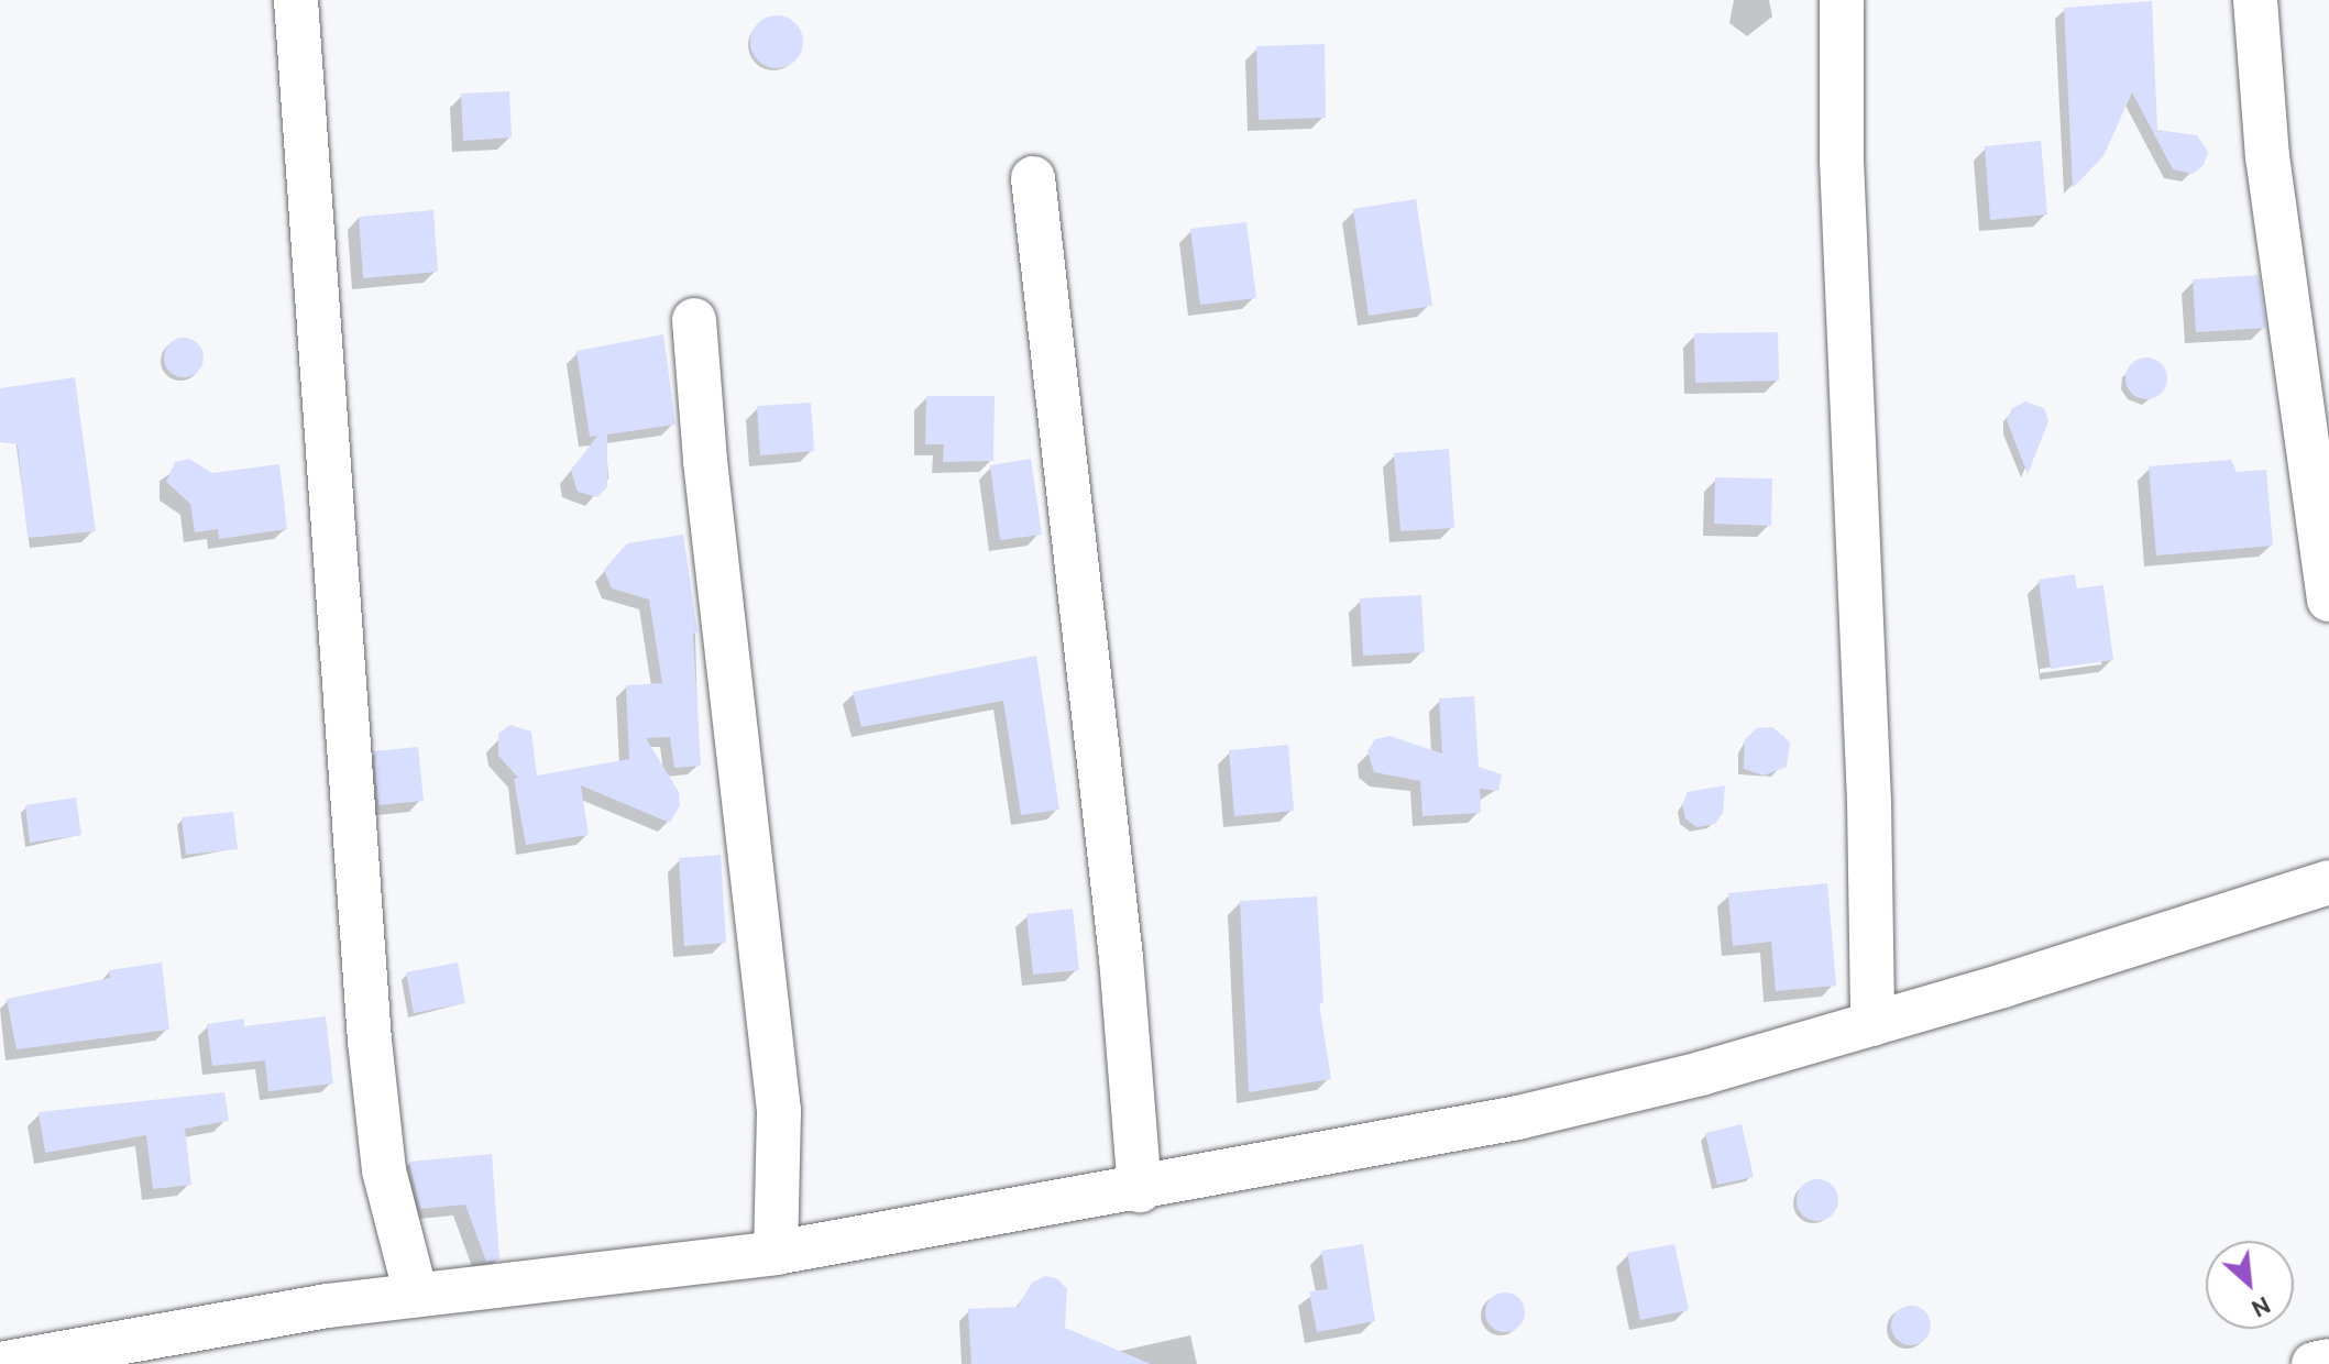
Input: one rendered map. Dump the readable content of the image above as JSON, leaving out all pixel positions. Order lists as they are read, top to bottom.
{
  "north": "bottom right"
}
